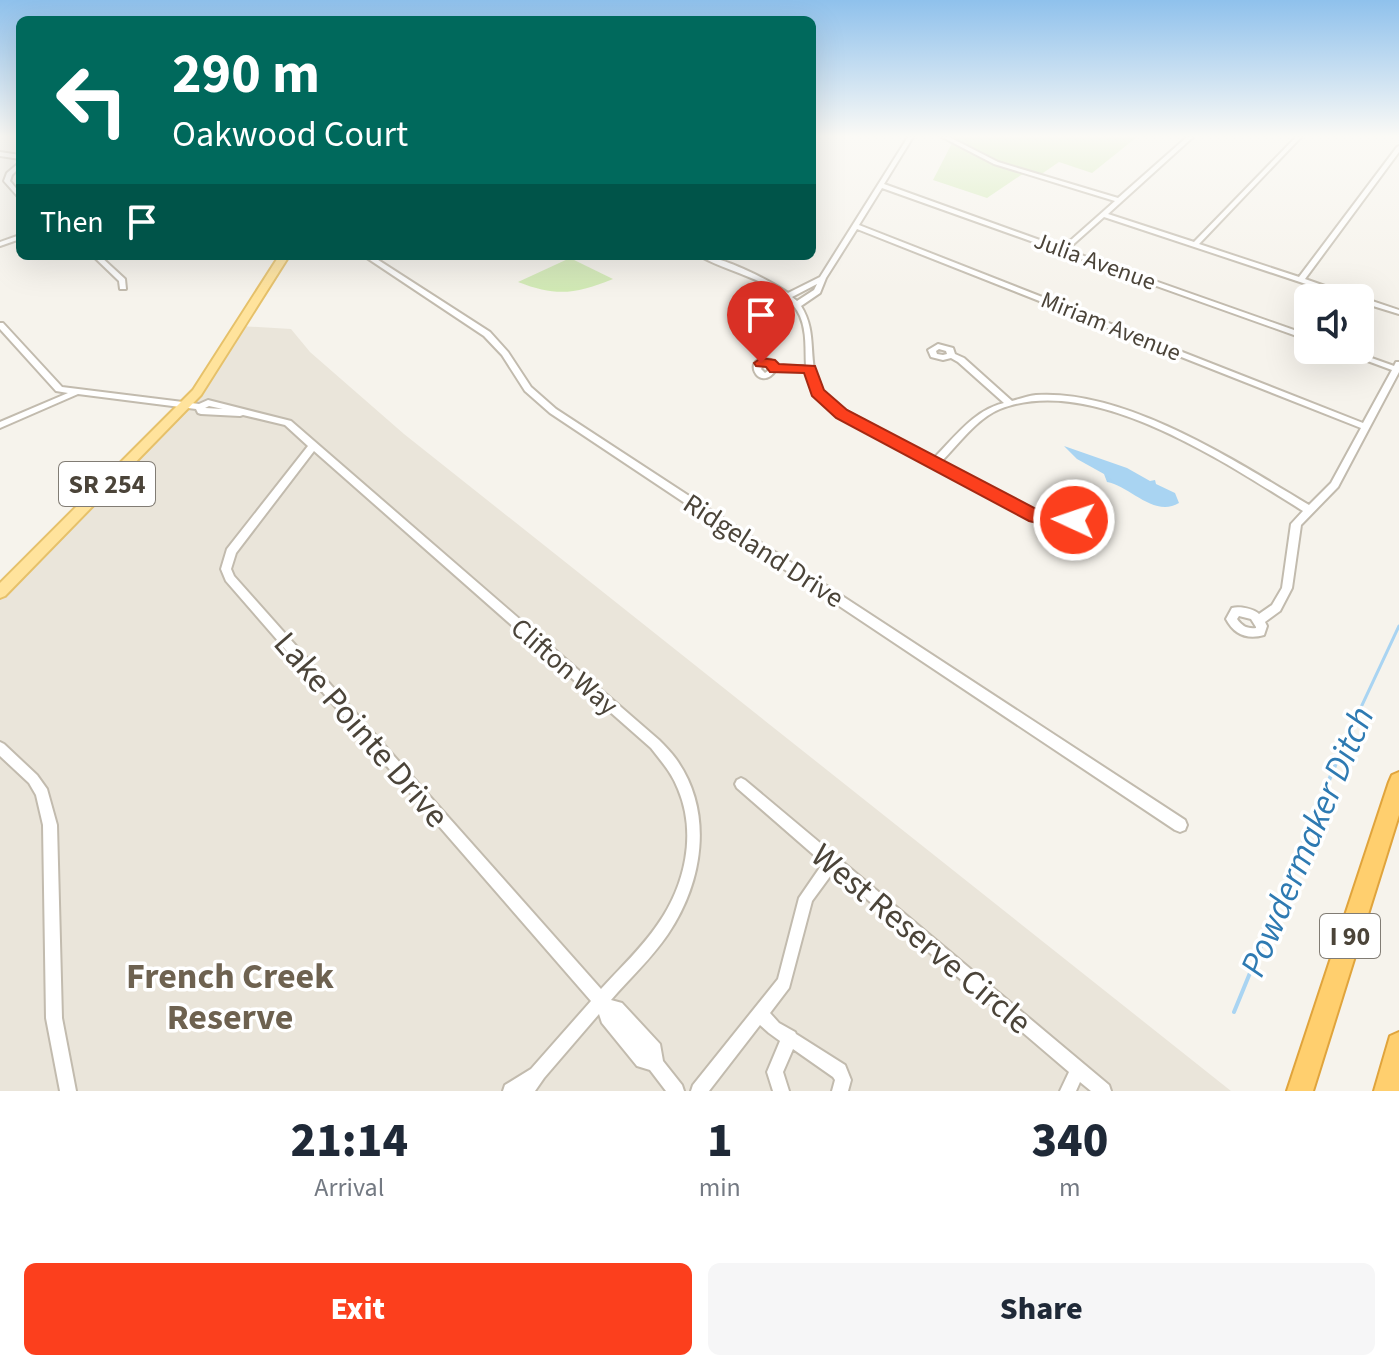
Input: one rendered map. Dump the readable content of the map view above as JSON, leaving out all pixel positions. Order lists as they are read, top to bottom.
{
  "streets": {
    "highway": ["I 90"],
    "main road": ["SR 254"],
    "street": [
      "Julia Avenue",
      "Miriam Avenue",
      "Ridgeland Drive",
      "Clifton Way",
      "Lake Pointe Drive",
      "West Reserve Circle"
    ]
  },
  "crossings": [
    ["SR 254", "Clifton Way"],
    ["Clifton Way", "Lake Pointe Drive"]
  ],
  "districts": ["French Creek Reserve"],
  "water": ["Powdermaker Ditch"],
  "page": {
    "turn": ["290 m", "Oakwood Court"],
    "then": "Then",
    "eta": [
      "21:14",
      "Arrival",
      "1",
      "min",
      "340",
      "m"
    ],
    "buttons": ["Exit", "Share"]
  }
}
